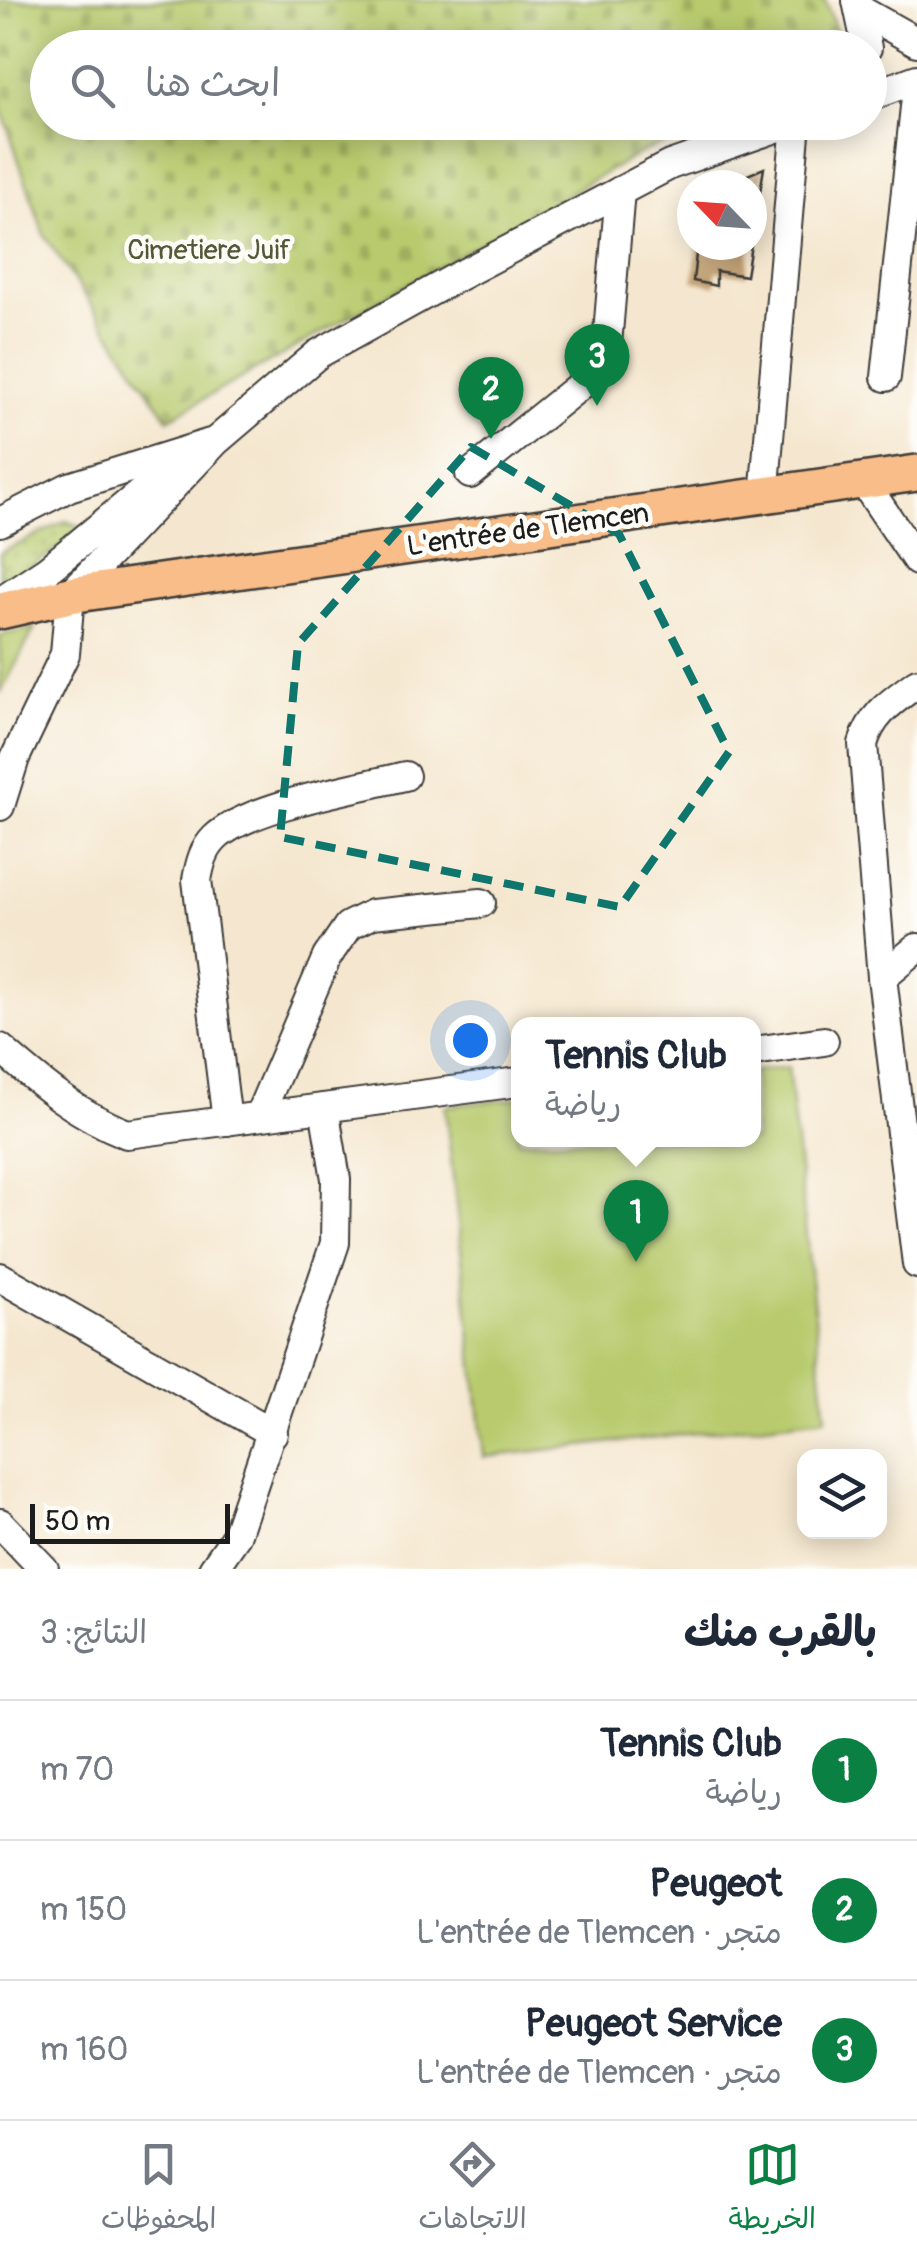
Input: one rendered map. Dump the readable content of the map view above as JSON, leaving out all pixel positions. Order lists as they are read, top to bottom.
{
  "streets": {
    "main road": ["L'entrée de Tlemcen"]
  },
  "parks": ["Cimetiere Juif"],
  "scale_bar": "50 m",
  "north": "top left",
  "page": {
    "search": "ابحث هنا",
    "pins": ["3", "2", "1"],
    "popup": ["Tennis Club", "رياضة"],
    "scale": "50 m",
    "heading": ["بالقرب منك", "النتائج: 3"],
    "list": [
      {
        "mark": "1",
        "name": "Tennis Club",
        "note": "رياضة",
        "value": "70 m"
      },
      {
        "mark": "2",
        "name": "Peugeot",
        "note": "متجر · L'entrée de Tlemcen",
        "value": "150 m"
      },
      {
        "mark": "3",
        "name": "Peugeot Service",
        "note": "متجر · L'entrée de Tlemcen",
        "value": "160 m"
      }
    ],
    "nav": ["الخريطة", "الاتجاهات", "المحفوظات"]
  }
}
